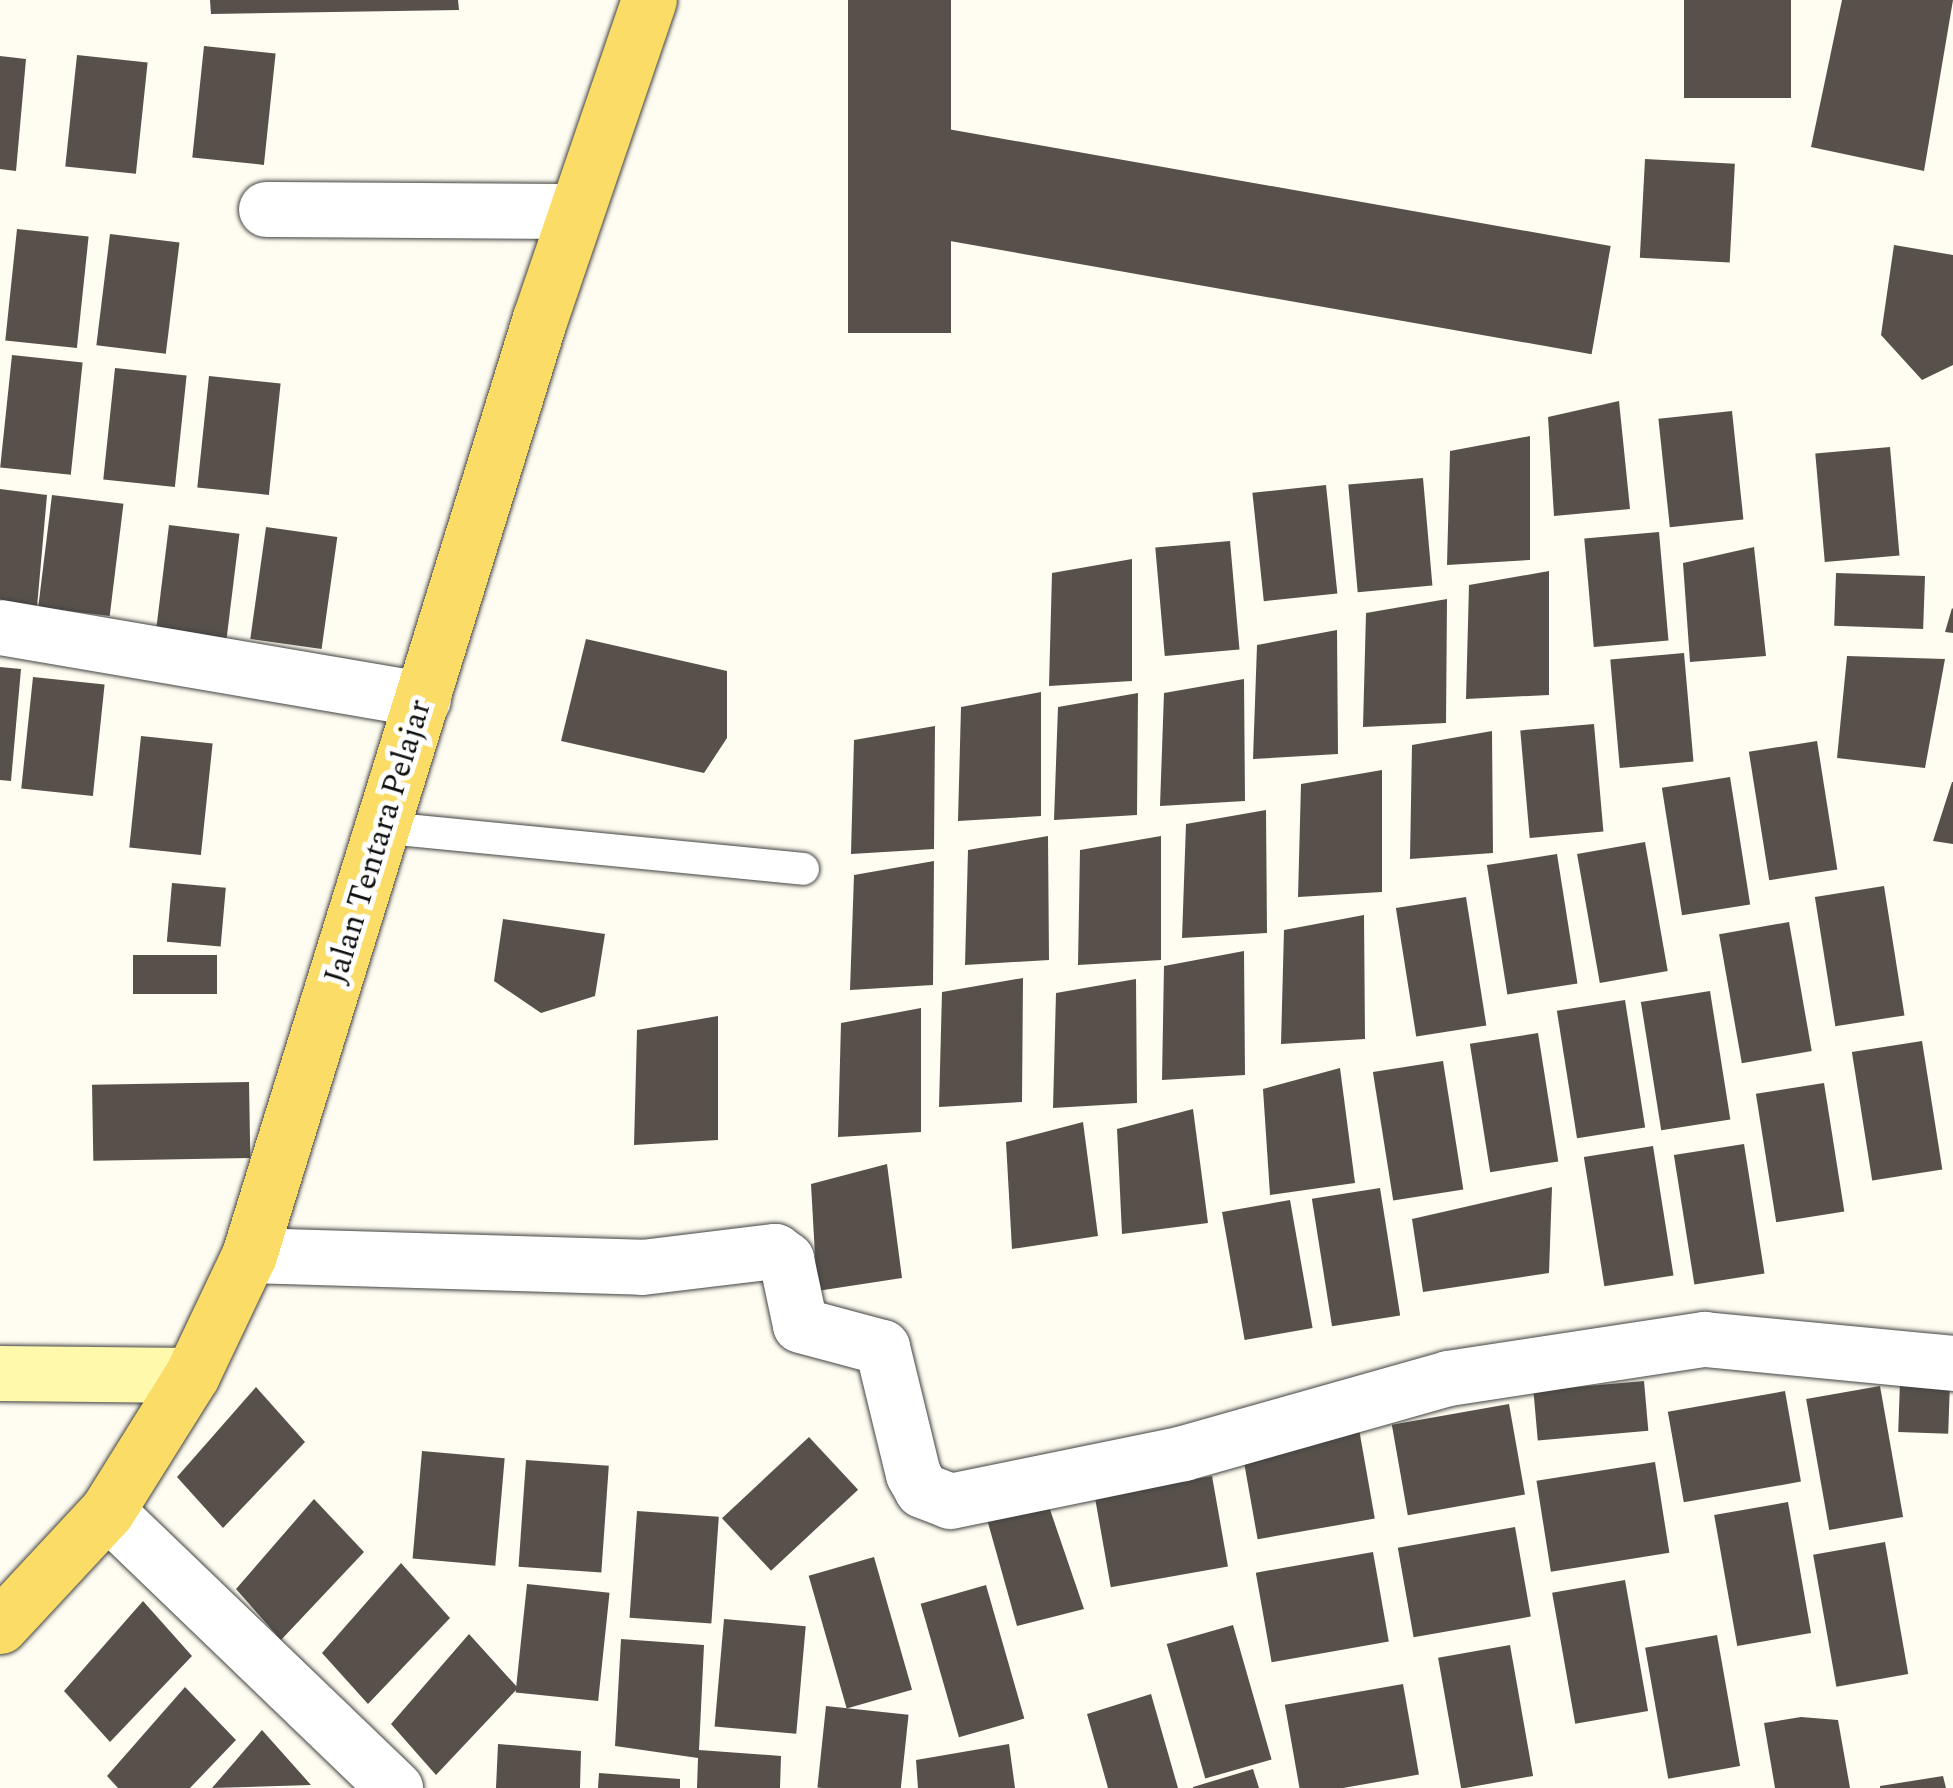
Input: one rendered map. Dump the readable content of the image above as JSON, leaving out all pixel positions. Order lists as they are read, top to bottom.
{
  "streets": {
    "main road": ["Jalan Tentara Pelajar"]
  }
}
